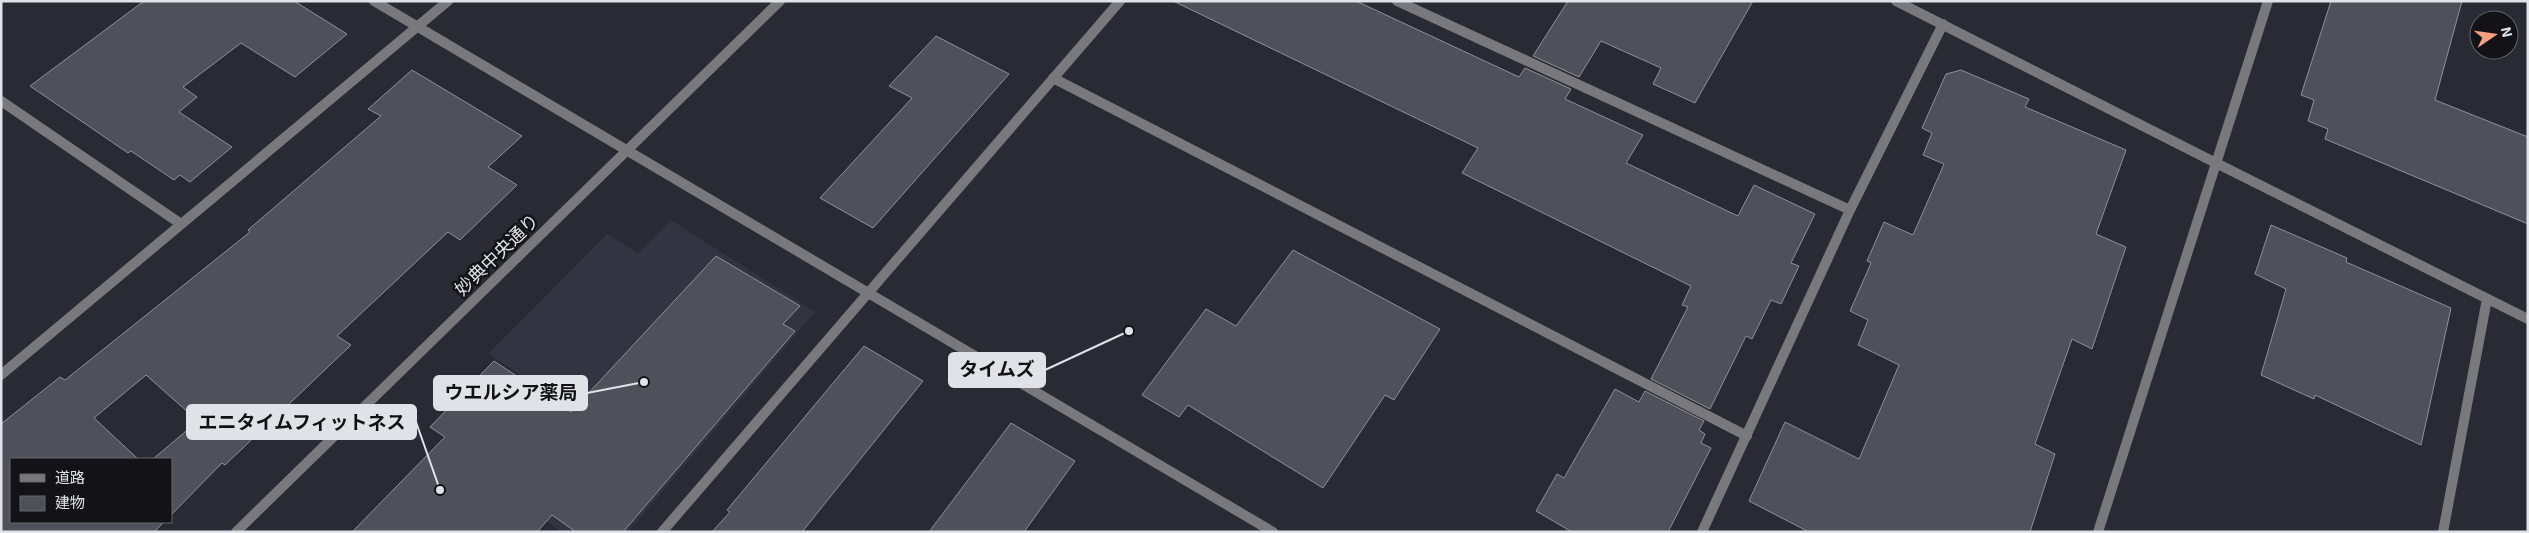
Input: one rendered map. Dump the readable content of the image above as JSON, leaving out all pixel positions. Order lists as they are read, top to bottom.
{
  "streets": {
    "street": ["妙典中央通り"]
  },
  "places": ["タイムズ", "ウエルシア薬局", "エニタイムフィットネス"],
  "legend": ["道路", "建物"],
  "north": "right"
}
